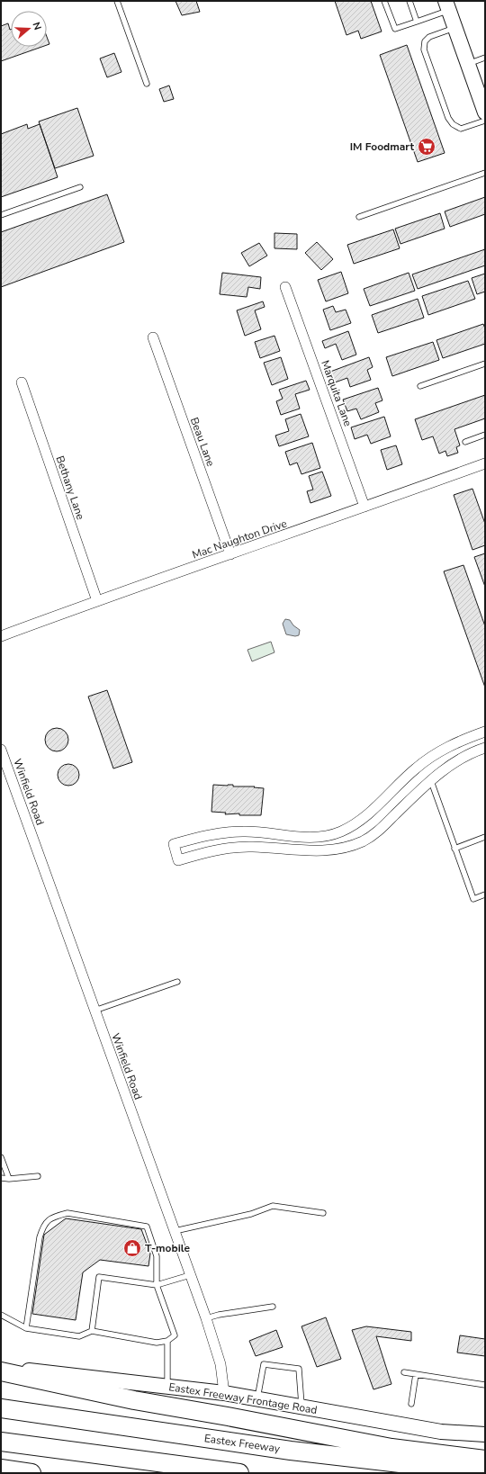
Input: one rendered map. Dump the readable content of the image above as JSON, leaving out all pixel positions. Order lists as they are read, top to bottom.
{
  "streets": {
    "highway": ["Eastex Freeway"],
    "main road": ["Eastex Freeway Frontage Road"],
    "street": [
      "Marquita Lane",
      "Beau Lane",
      "Bethany Lane",
      "Mac Naughton Drive",
      "Winfield Road"
    ]
  },
  "crossings": [
    ["Marquita Lane", "Mac Naughton Drive"],
    ["Beau Lane", "Mac Naughton Drive"],
    ["Bethany Lane", "Mac Naughton Drive"],
    ["Winfield Road", "Eastex Freeway Frontage Road"]
  ],
  "places": {
    "supermarket": ["IM Foodmart"],
    "shop": ["T-mobile"]
  },
  "north": "right"
}
